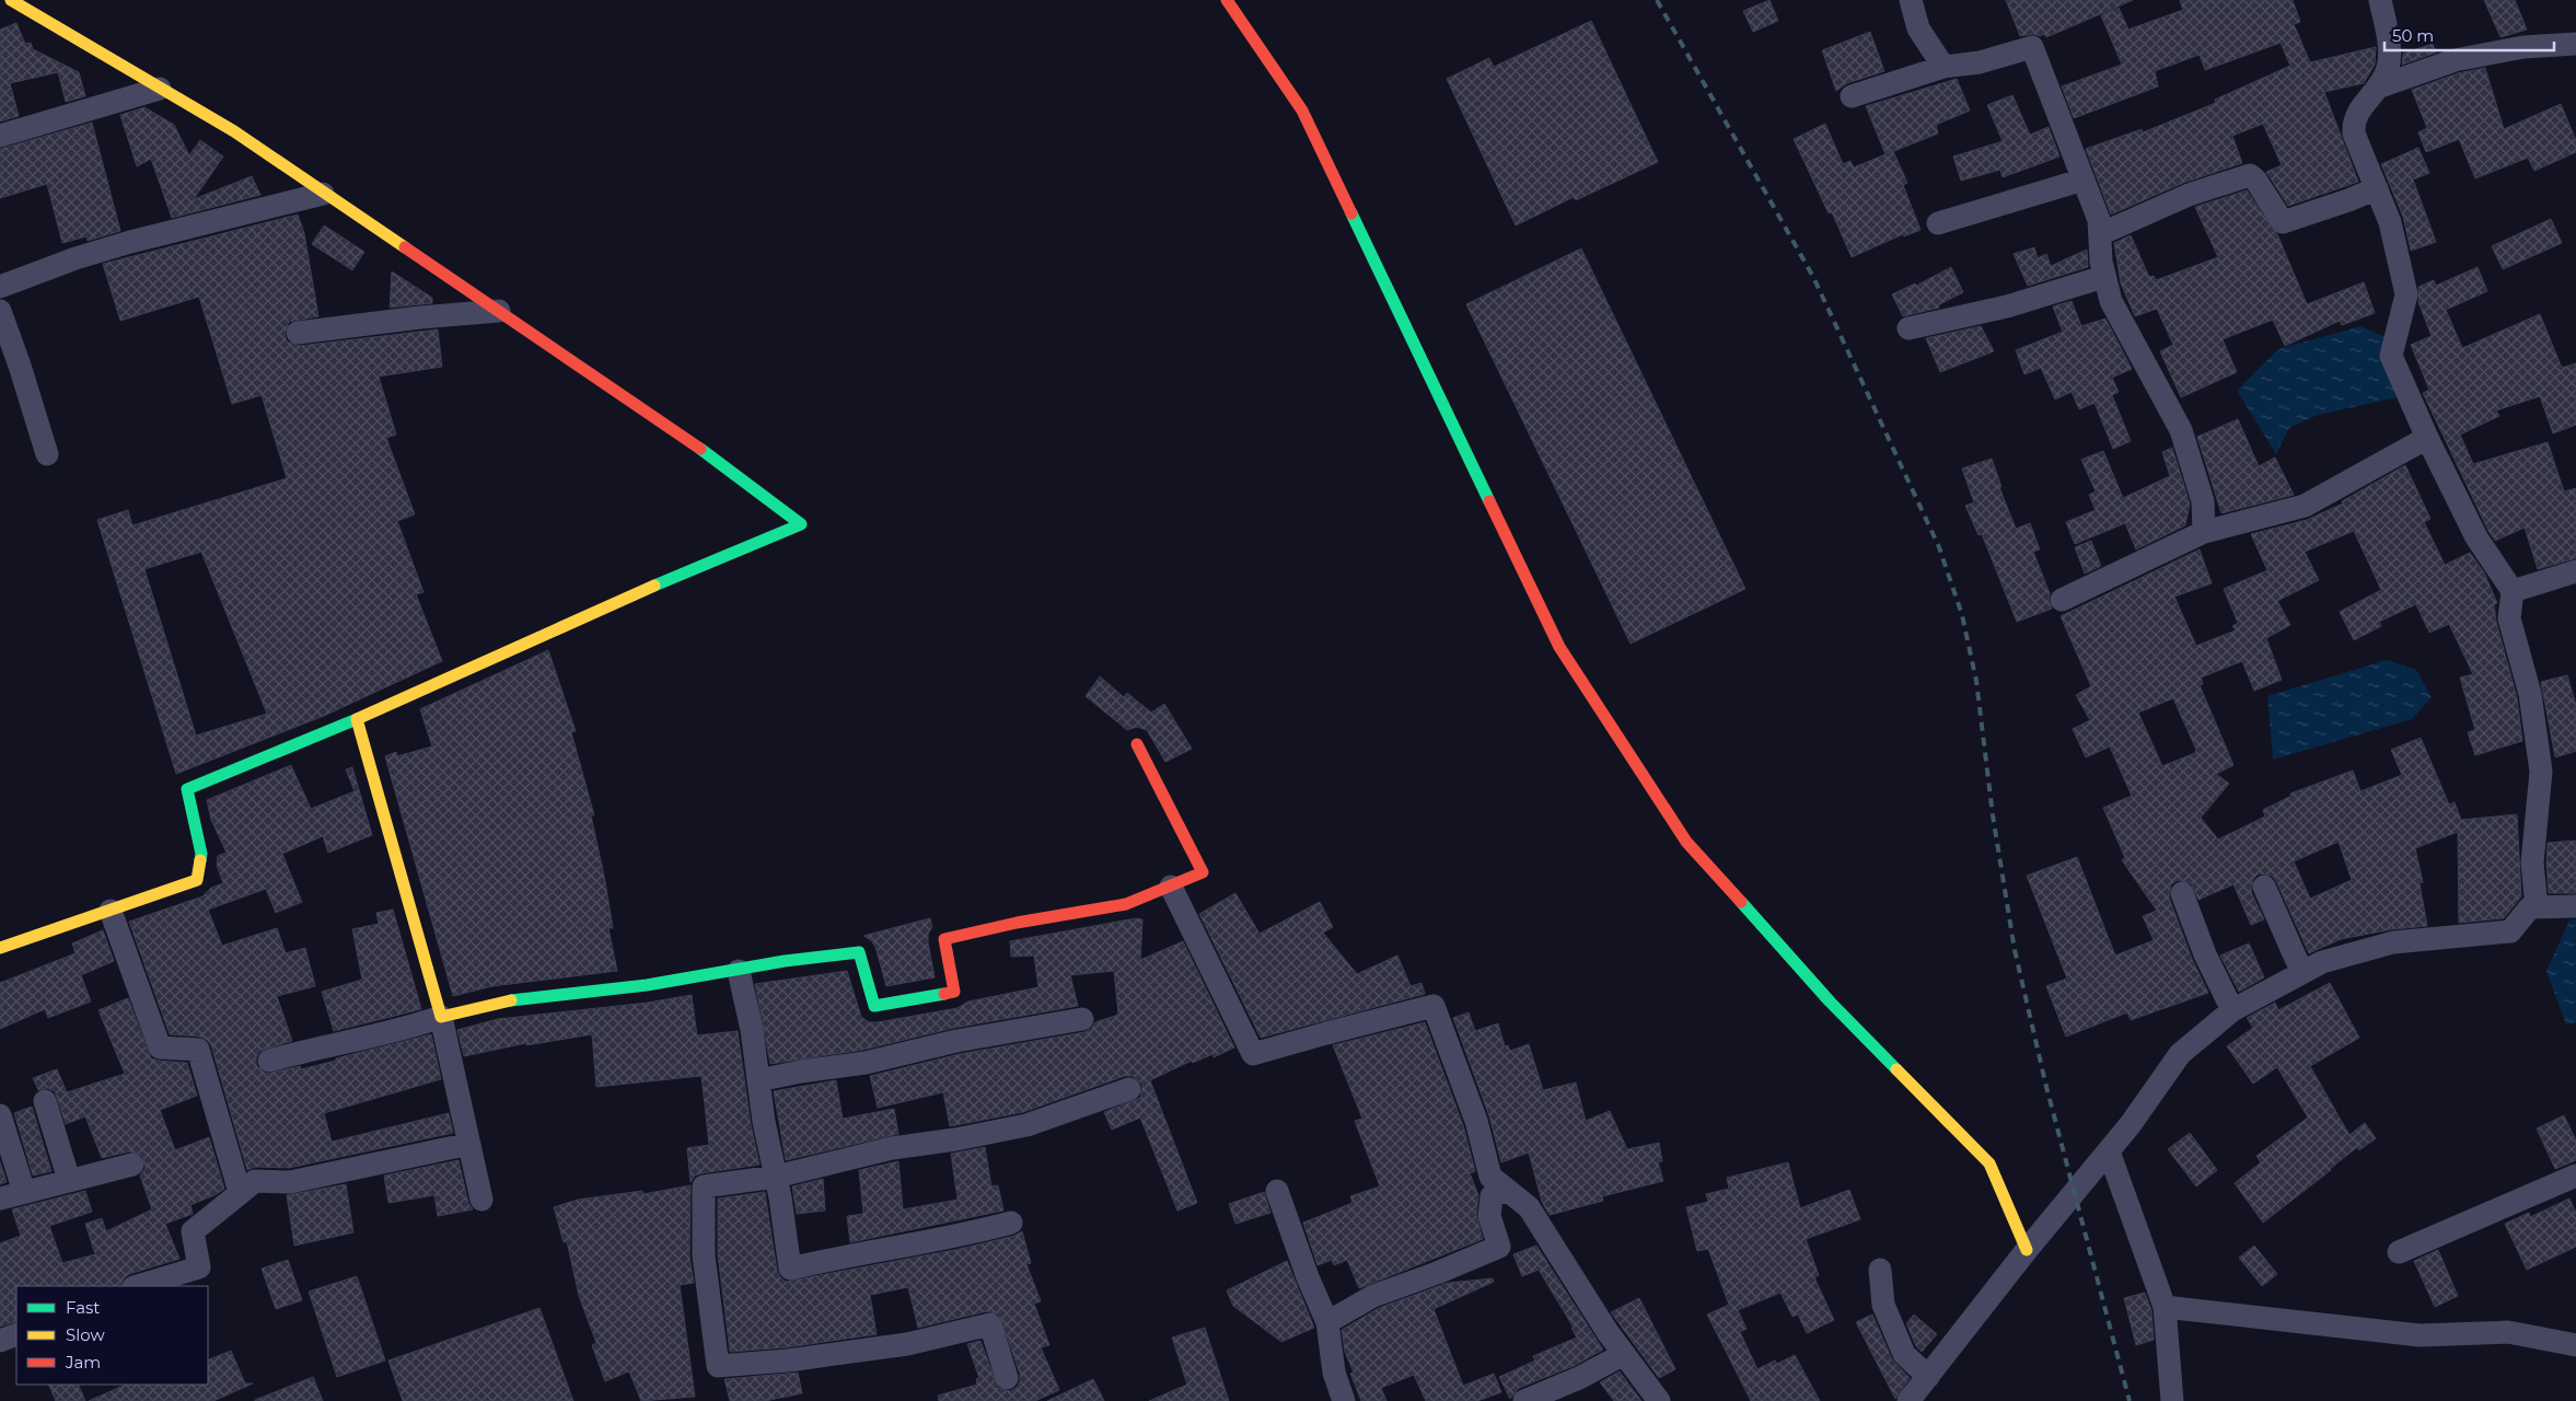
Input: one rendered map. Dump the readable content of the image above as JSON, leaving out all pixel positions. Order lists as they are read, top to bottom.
{
  "legend": ["Fast", "Slow", "Jam"],
  "scale_bar": "50 m"
}
